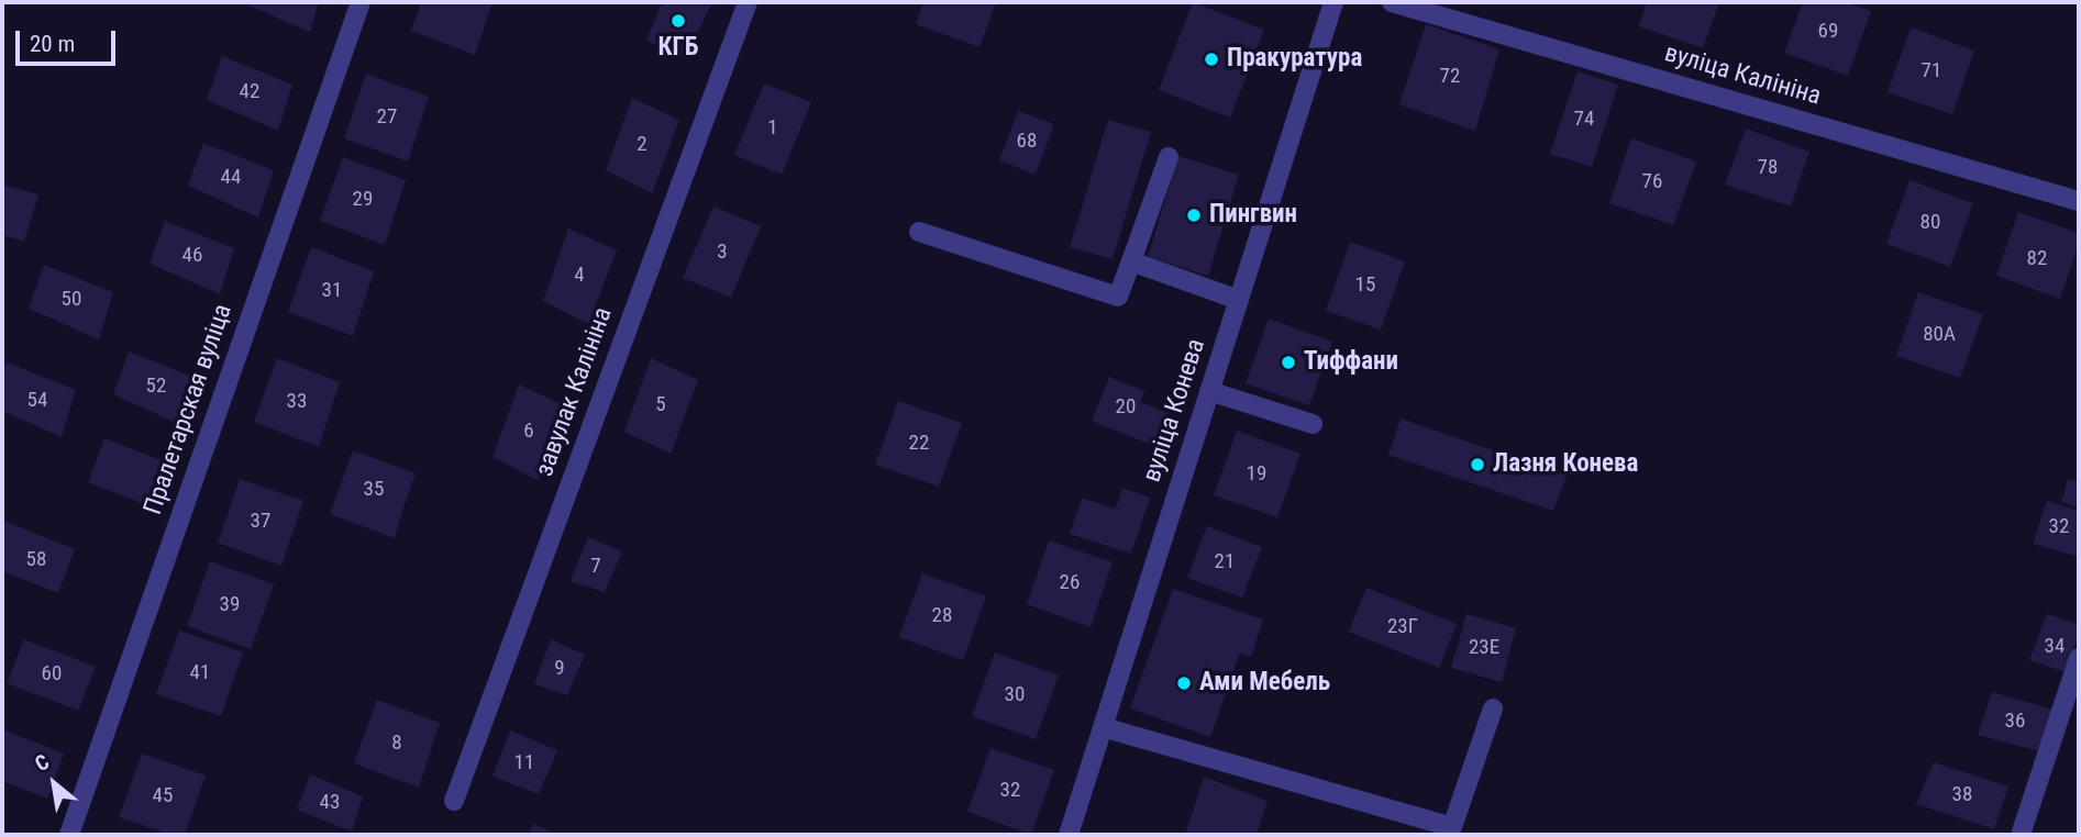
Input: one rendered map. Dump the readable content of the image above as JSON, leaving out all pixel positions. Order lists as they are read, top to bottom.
{
  "streets": {
    "street": [
      "вуліца Калініна",
      "завулак Калініна",
      "Пралетарская вуліца",
      "вуліца Конева"
    ]
  },
  "places": [
    "КГБ",
    "Пракуратура",
    "Пингвин",
    "Тиффани",
    "Лазня Конева",
    "Ами Мебель"
  ],
  "house_numbers": [
    "69",
    "71",
    "72",
    "42",
    "27",
    "74",
    "1",
    "68",
    "2",
    "78",
    "44",
    "76",
    "29",
    "80",
    "3",
    "46",
    "82",
    "4",
    "15",
    "31",
    "50",
    "80А",
    "52",
    "54",
    "33",
    "5",
    "20",
    "6",
    "22",
    "19",
    "35",
    "37",
    "32",
    "58",
    "21",
    "7",
    "26",
    "39",
    "28",
    "23Г",
    "34",
    "23Е",
    "9",
    "41",
    "60",
    "30",
    "36",
    "8",
    "11",
    "32",
    "38",
    "45",
    "43"
  ],
  "scale_bar": "20 m",
  "north": "top left"
}
